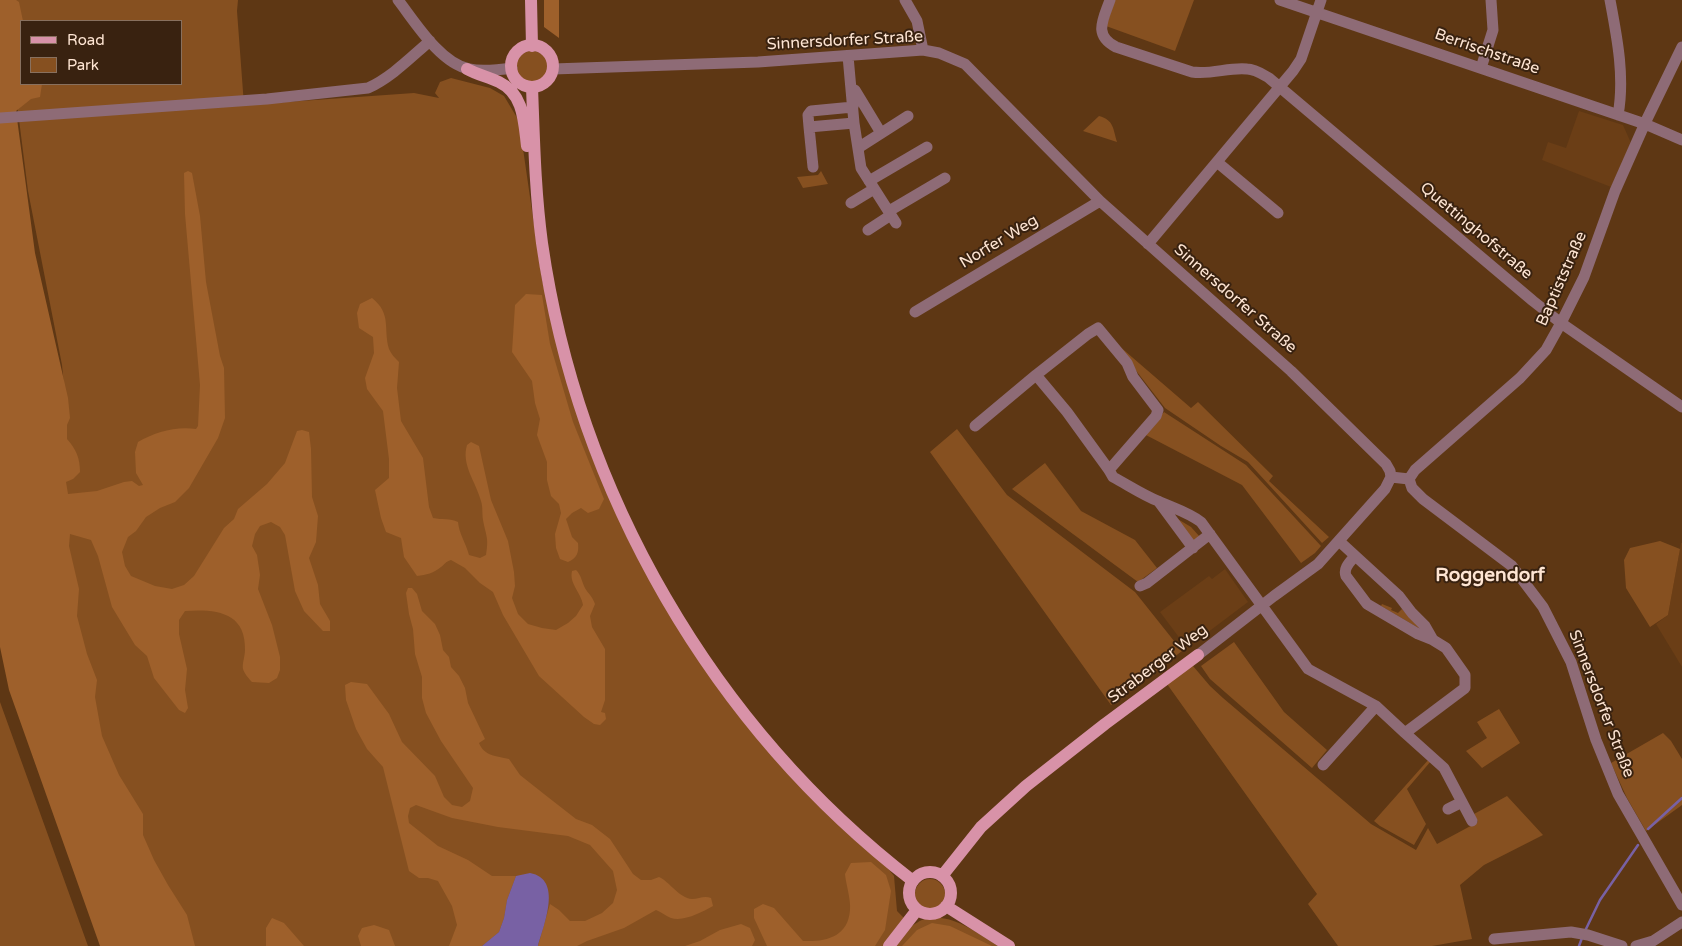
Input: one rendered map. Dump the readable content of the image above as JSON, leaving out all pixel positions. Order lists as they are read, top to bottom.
{
  "streets": {
    "main road": ["Straberger Weg"],
    "street": [
      "Sinnersdorfer Straße",
      "Berrischstraße",
      "Quettinghofstraße",
      "Norfer Weg",
      "Baptiststraße"
    ]
  },
  "crossings": [
    ["Sinnersdorfer Straße", "Norfer Weg"],
    ["Sinnersdorfer Straße", "Baptiststraße"],
    ["Sinnersdorfer Straße", "Straberger Weg"],
    ["Berrischstraße", "Baptiststraße"],
    ["Quettinghofstraße", "Baptiststraße"]
  ],
  "districts": ["Roggendorf"],
  "legend": ["Road", "Park"]
}
